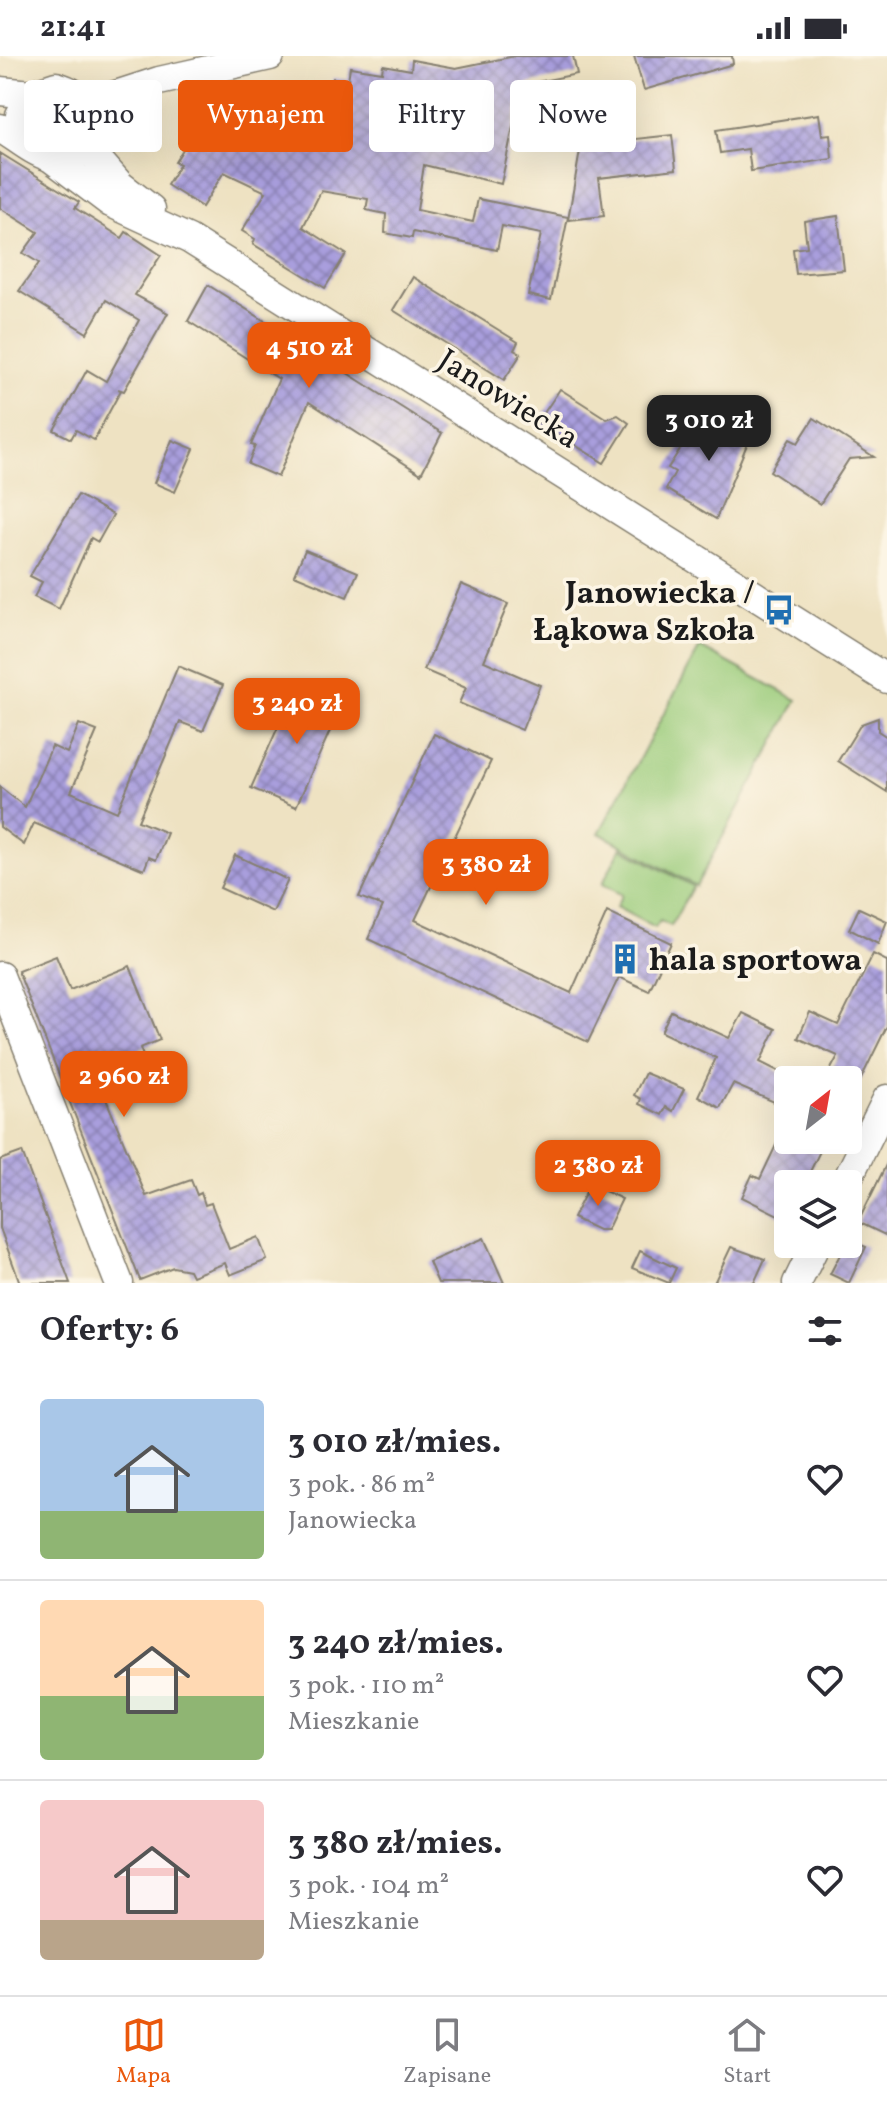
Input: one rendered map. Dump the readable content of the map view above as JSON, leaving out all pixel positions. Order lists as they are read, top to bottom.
{
  "streets": {
    "street": ["Janowiecka"]
  },
  "places": {
    "bus stop": ["Janowiecka / Łąkowa Szkoła"],
    "building": ["hala sportowa"]
  },
  "north": "top right",
  "page": {
    "status": "21:41",
    "chip": [
      "Kupno",
      "Wynajem",
      "Filtry",
      "Nowe"
    ],
    "price": [
      "4 510 zł",
      "3 010 zł",
      "3 240 zł",
      "3 380 zł",
      "2 960 zł",
      "2 380 zł"
    ],
    "heading": "Oferty: 6",
    "list": [
      {
        "name": "3 010 zł/mies.",
        "note": "3 pok. · 86 m² · Janowiecka"
      },
      {
        "name": "3 240 zł/mies.",
        "note": "3 pok. · 110 m² · Mieszkanie"
      },
      {
        "name": "3 380 zł/mies.",
        "note": "3 pok. · 104 m² · Mieszkanie"
      }
    ],
    "tabs": ["Mapa", "Zapisane", "Start"]
  }
}
